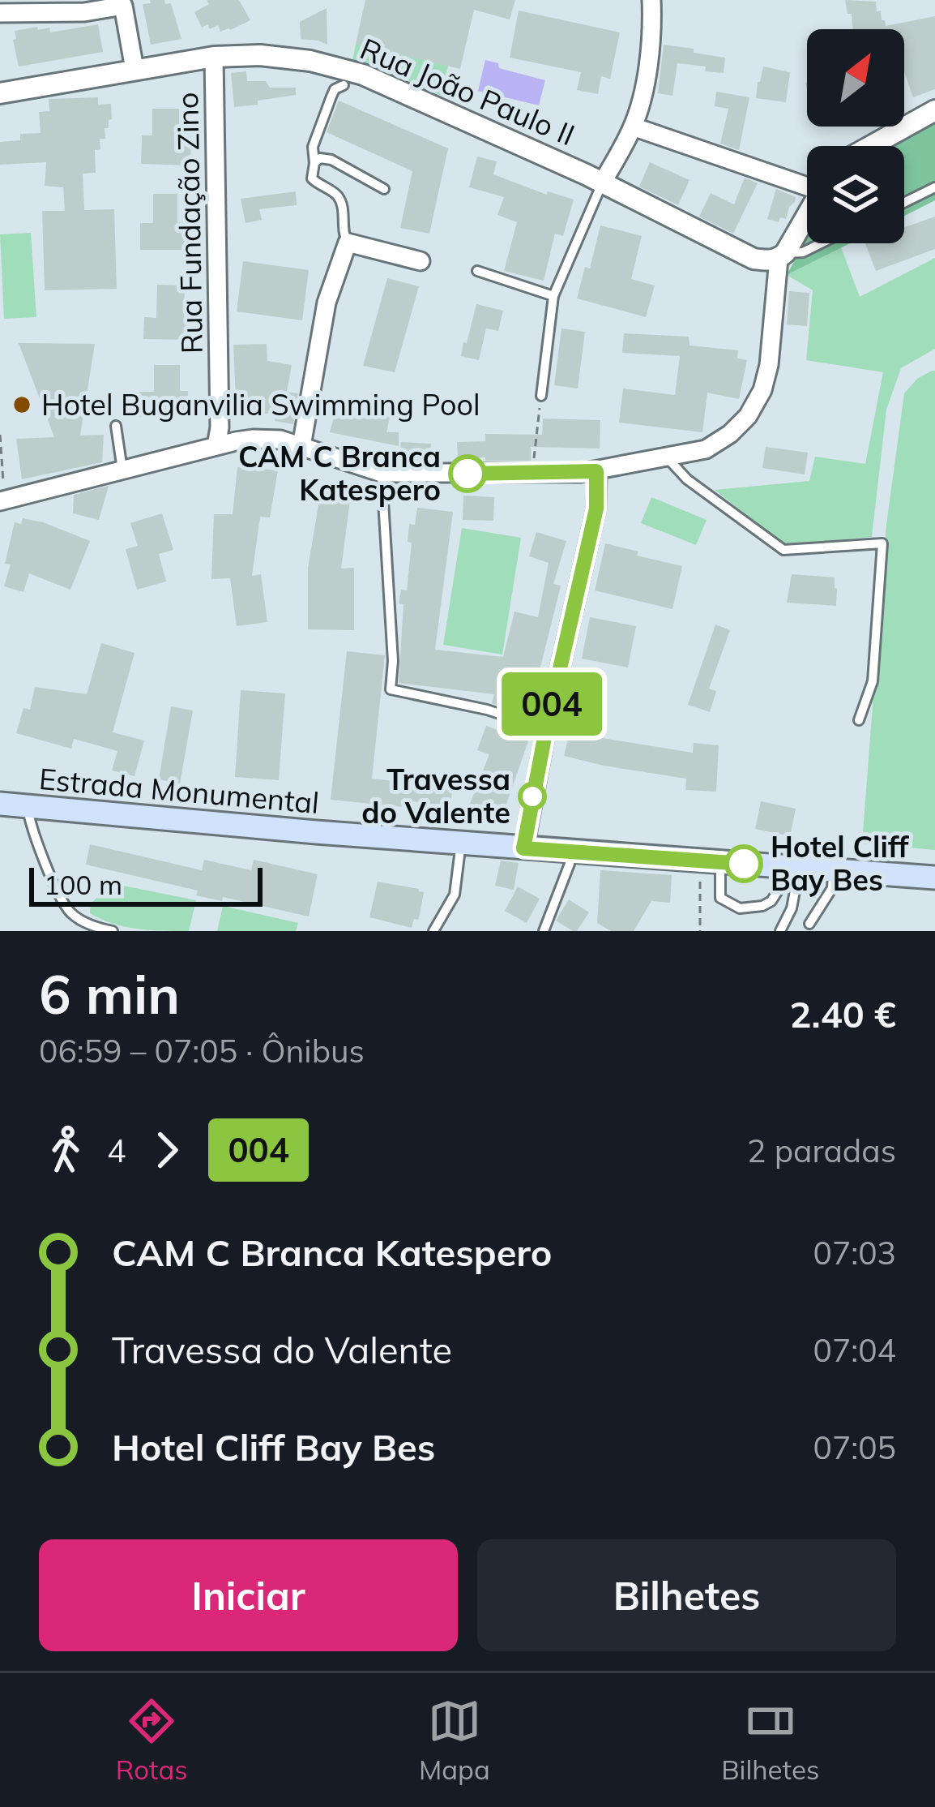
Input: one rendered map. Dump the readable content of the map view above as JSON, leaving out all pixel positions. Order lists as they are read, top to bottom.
{
  "streets": {
    "main road": ["Estrada Monumental"],
    "street": ["Rua João Paulo II", "Rua Fundação Zino"]
  },
  "crossings": [
    ["Rua João Paulo II", "Rua Fundação Zino"]
  ],
  "places": [
    "Hotel Buganvilia Swimming Pool",
    "CAM C Branca Katespero",
    "Travessa do Valente",
    "Hotel Cliff Bay Bes"
  ],
  "lines": ["bus line 004"],
  "scale_bar": "100 m",
  "north": "top right",
  "page": {
    "on_map": "004",
    "scale": "100 m",
    "heading": ["6 min", "06:59 – 07:05 · Ônibus", "2.40 €"],
    "legs": ["4", "004", "2 paradas"],
    "list": [
      {
        "name": "CAM C Branca Katespero",
        "value": "07:03"
      },
      {
        "name": "Travessa do Valente",
        "value": "07:04"
      },
      {
        "name": "Hotel Cliff Bay Bes",
        "value": "07:05"
      }
    ],
    "buttons": ["Iniciar", "Bilhetes"],
    "tabs": ["Rotas", "Mapa", "Bilhetes"]
  }
}
